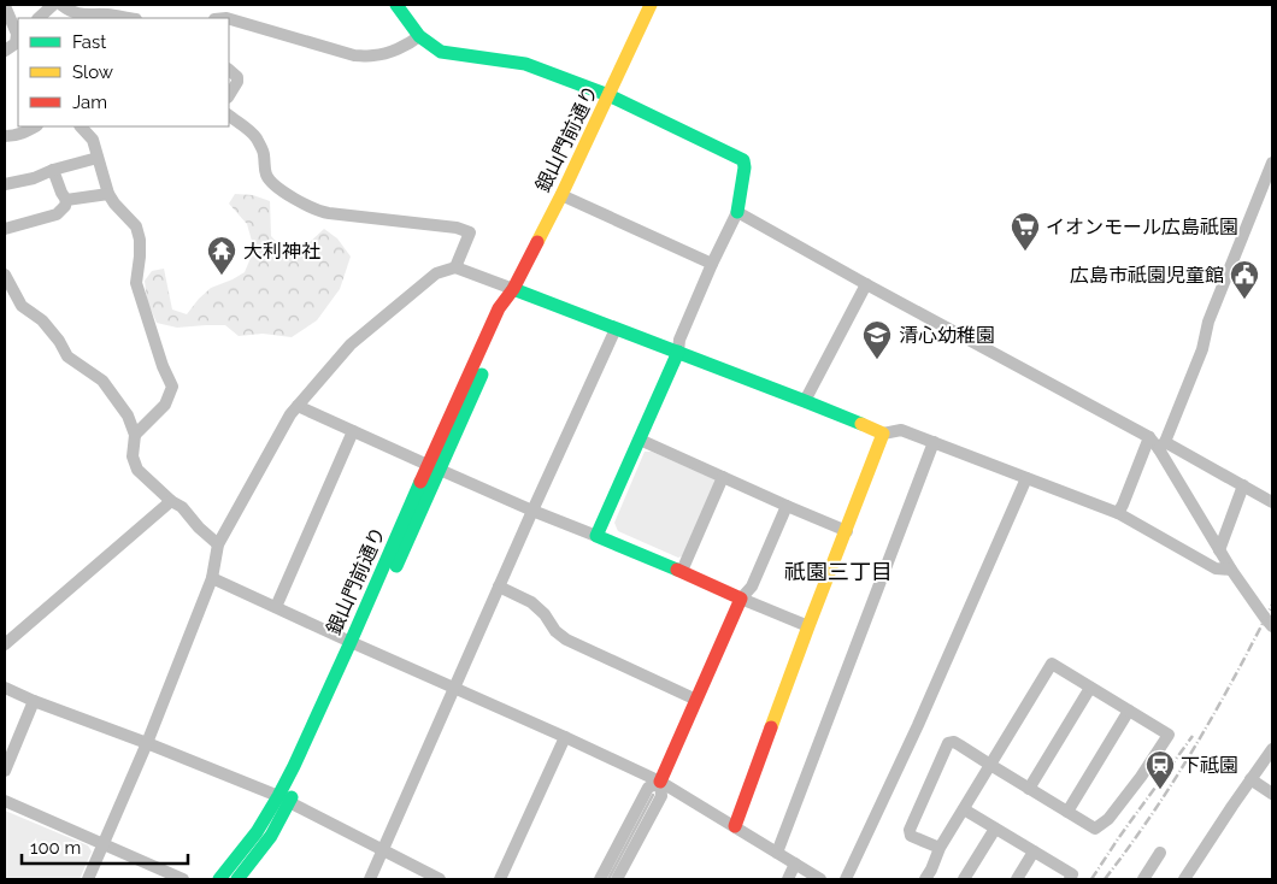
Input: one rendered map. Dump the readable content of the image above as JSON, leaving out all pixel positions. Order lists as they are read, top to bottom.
{
  "streets": {
    "street": ["銀山門前通り"]
  },
  "districts": ["祇園三丁目"],
  "places": {
    "supermarket": ["イオンモール広島祇園"],
    "temple": ["大利神社"],
    "public building": ["広島市祇園児童館"],
    "school or university": ["清心幼稚園"],
    "station": ["下祗園"]
  },
  "legend": ["Fast", "Slow", "Jam"],
  "scale_bar": "100 m"
}
